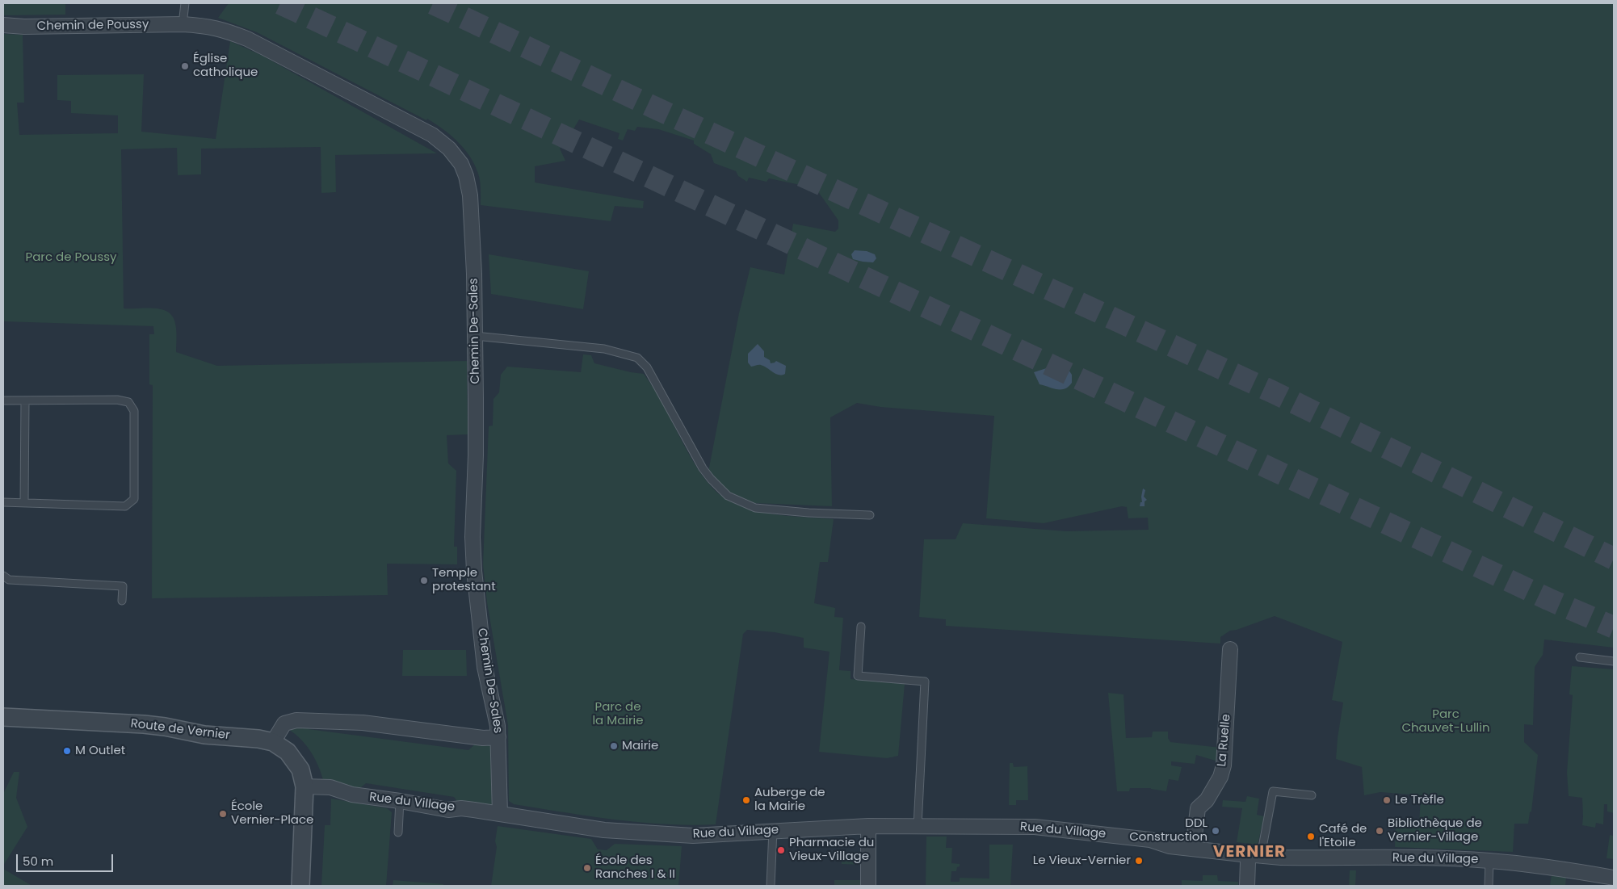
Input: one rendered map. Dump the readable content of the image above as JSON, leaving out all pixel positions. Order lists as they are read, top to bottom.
{
  "streets": {
    "street": [
      "Chemin de Poussy",
      "Chemin De-Sales",
      "Route de Vernier",
      "La Ruelle",
      "Rue du Village"
    ]
  },
  "crossings": [
    ["Chemin de Poussy", "Chemin De-Sales"],
    ["Chemin De-Sales", "Rue du Village"],
    ["Route de Vernier", "Rue du Village"],
    ["La Ruelle", "Rue du Village"]
  ],
  "districts": ["VERNIER"],
  "parks": ["Parc de Poussy", "Parc de la Mairie", "Parc Chauvet-Lullin"],
  "places": [
    "Église catholique",
    "Temple protestant",
    "Mairie",
    "M Outlet",
    "Auberge de la Mairie",
    "Le Trèfle",
    "École Vernier-Place",
    "DDL Construction",
    "Bibliothèque de Vernier-Village",
    "Café de l'Etoile",
    "Pharmacie du Vieux-Village",
    "Le Vieux-Vernier",
    "École des Ranches I & II"
  ],
  "scale_bar": "50 m"
}
